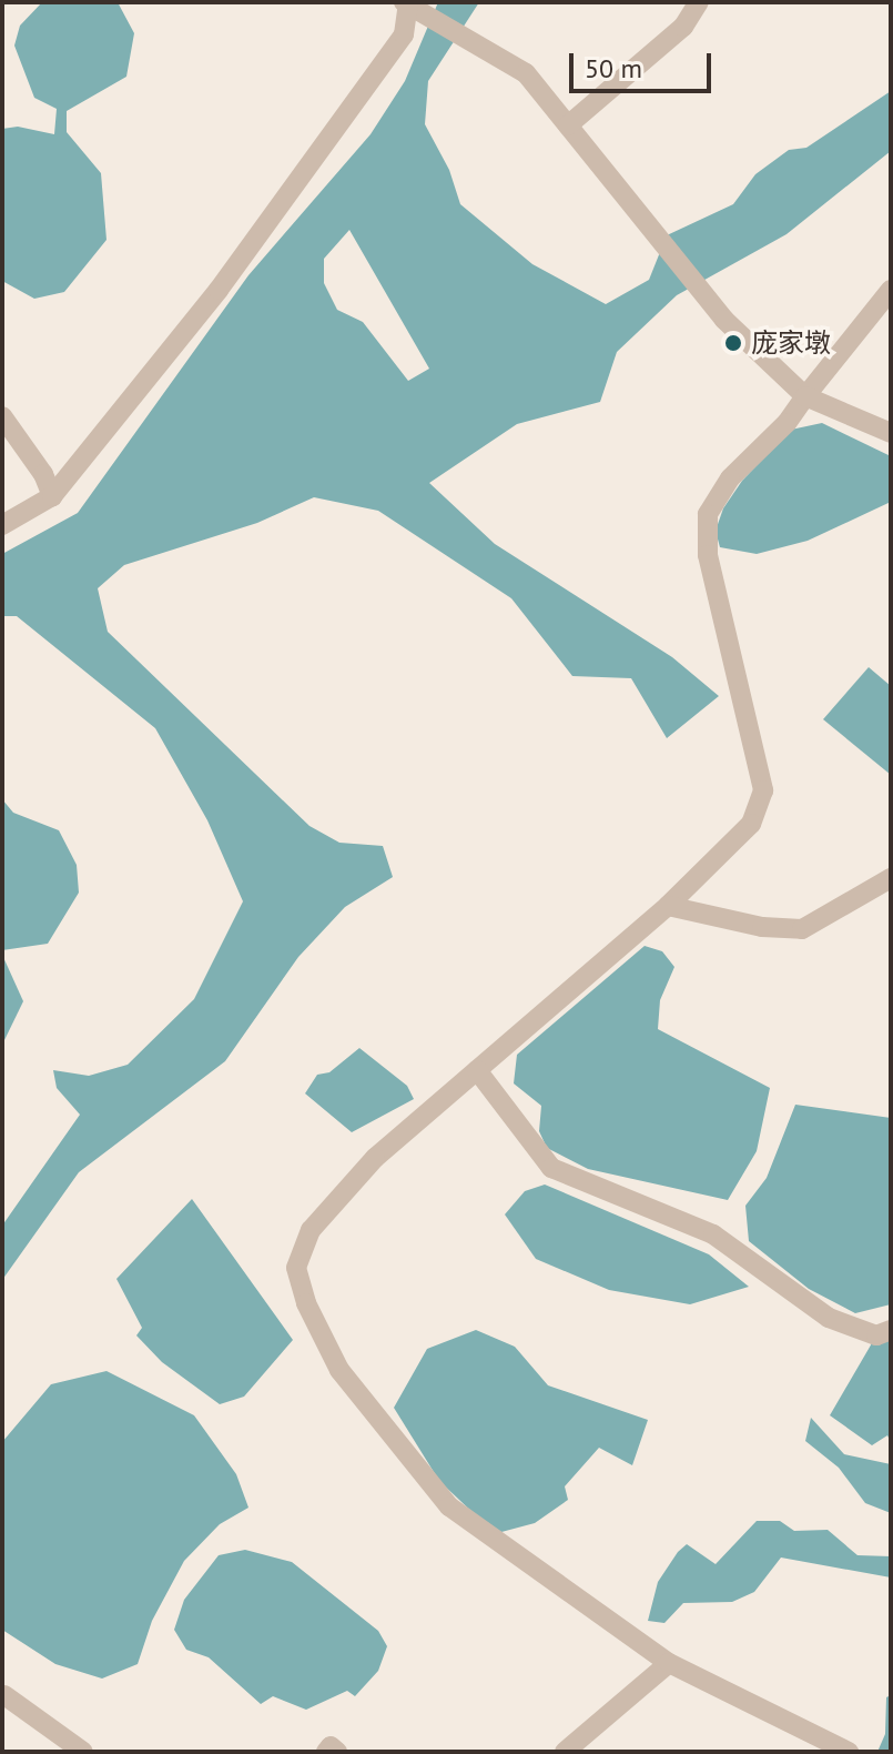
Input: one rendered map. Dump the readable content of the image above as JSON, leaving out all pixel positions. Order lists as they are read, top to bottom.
{
  "places": ["庞家墩"],
  "scale_bar": "50 m"
}
